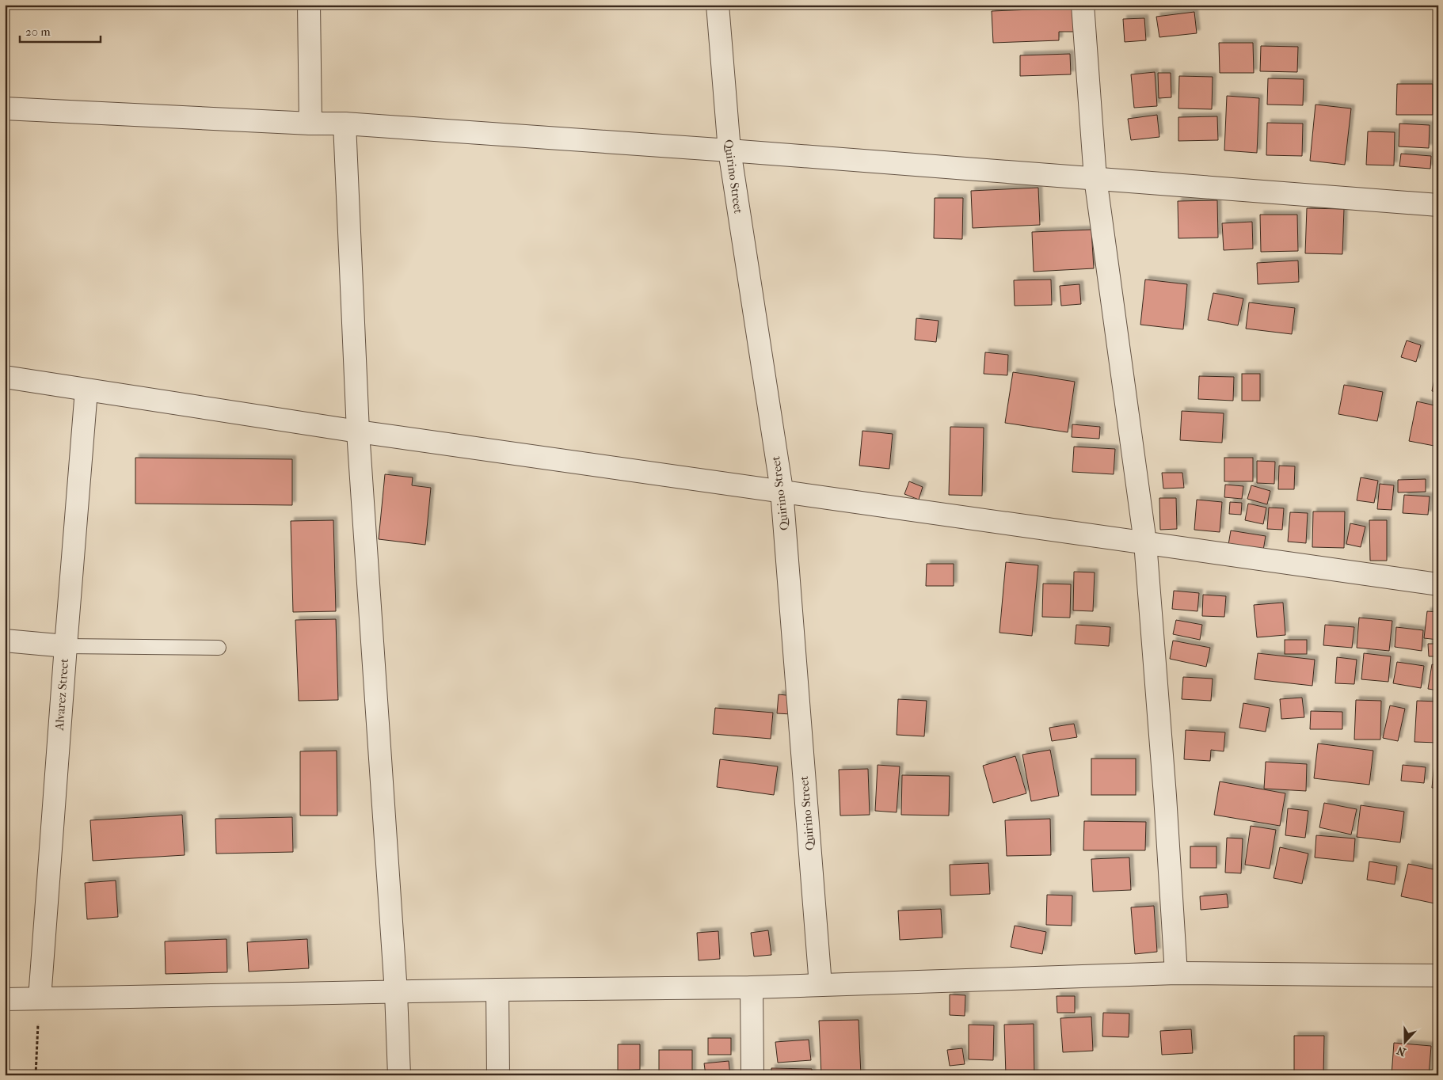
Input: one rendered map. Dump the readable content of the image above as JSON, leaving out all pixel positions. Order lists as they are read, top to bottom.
{
  "streets": {
    "street": ["Quirino Street", "Alvarez Street"]
  },
  "scale_bar": "20 m",
  "north": "bottom"
}
